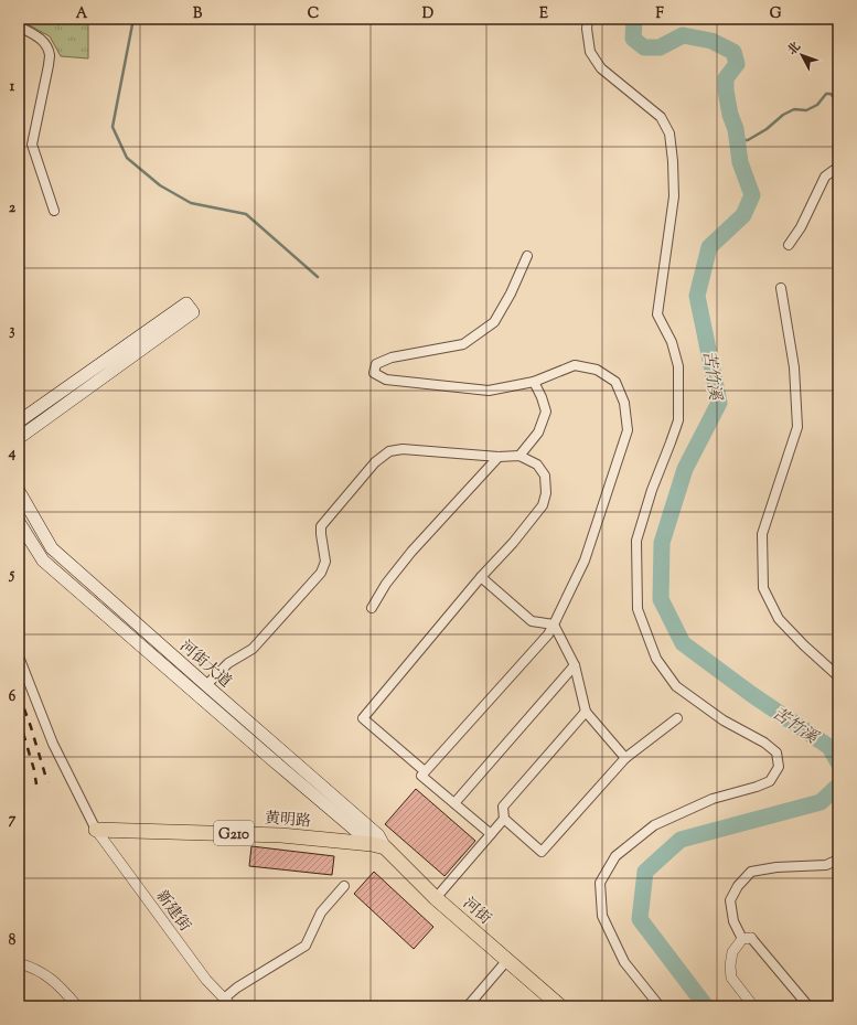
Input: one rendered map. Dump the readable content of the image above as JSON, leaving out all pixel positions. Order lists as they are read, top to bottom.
{
  "streets": {
    "highway": ["黄明路", "G210", "河街"],
    "main road": ["河街大道"],
    "street": ["新建街"]
  },
  "crossings": [
    ["河街大道", "黄明路"],
    ["河街大道", "河街"],
    ["黄明路", "新建街"],
    ["黄明路", "河街"]
  ],
  "water": ["苦竹溪"],
  "north": "top left",
  "grid": {
    "columns": [
      "A",
      "B",
      "C",
      "D",
      "E",
      "F",
      "G"
    ],
    "rows": [
      "1",
      "2",
      "3",
      "4",
      "5",
      "6",
      "7",
      "8"
    ]
  }
}
